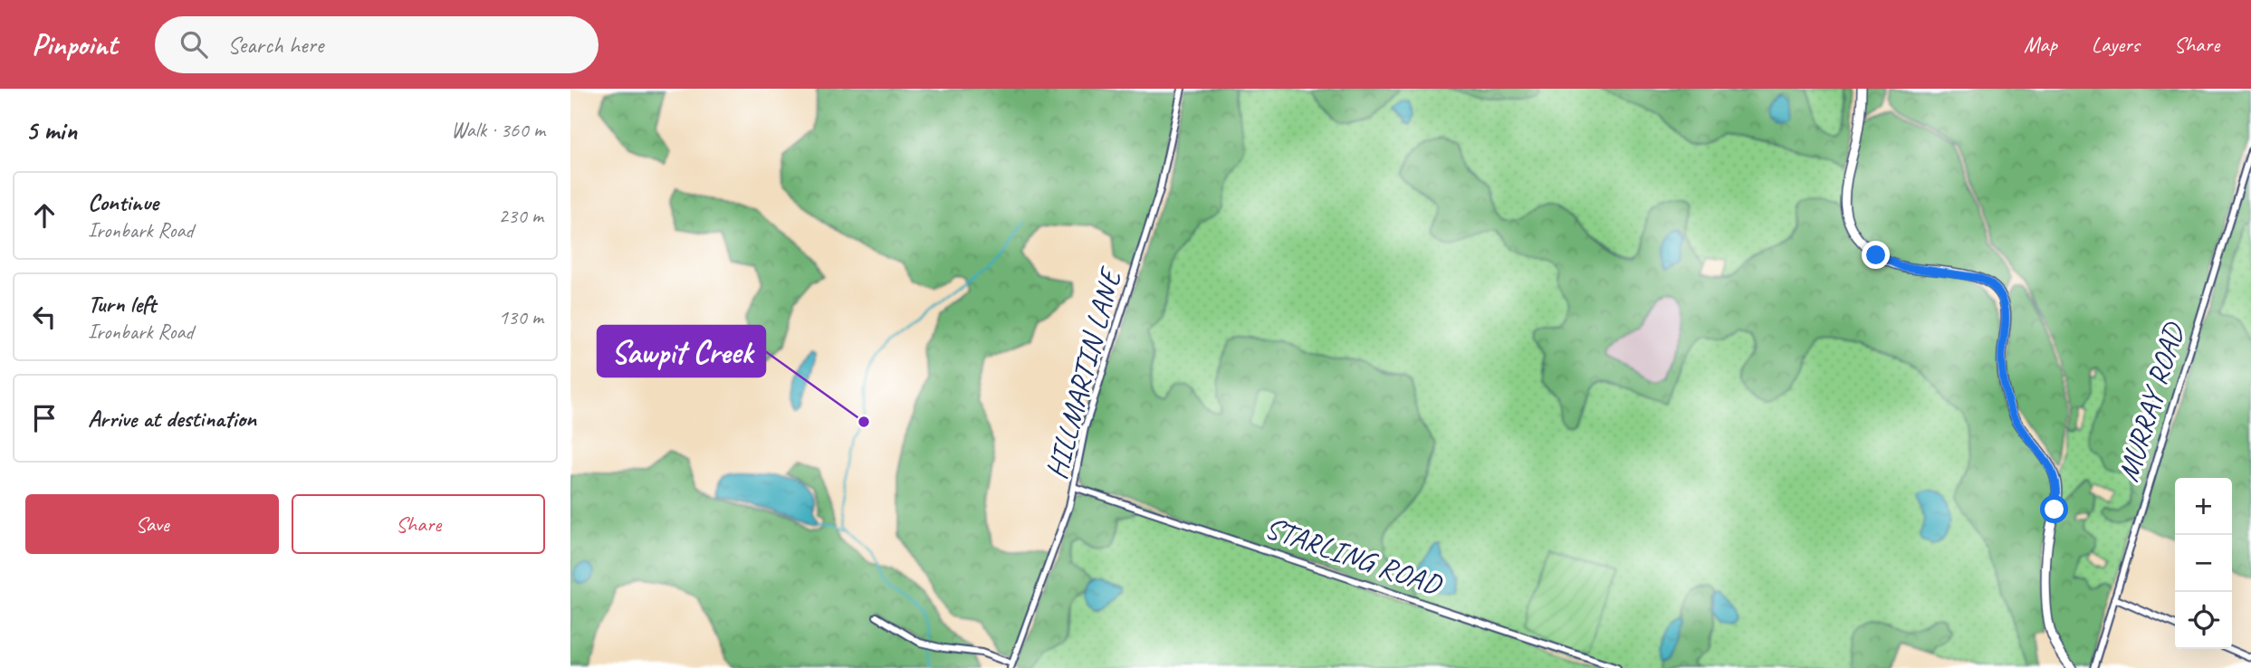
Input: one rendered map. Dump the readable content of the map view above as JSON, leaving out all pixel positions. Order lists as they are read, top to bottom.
{
  "streets": {
    "street": ["HILLMARTIN LANE", "MURRAY ROAD", "STARLING ROAD"]
  },
  "crossings": [
    ["HILLMARTIN LANE", "STARLING ROAD"]
  ],
  "places": ["Sawpit Creek"],
  "page": {
    "header": "Pinpoint",
    "search": "Search here",
    "nav": ["Map", "Layers", "Share"],
    "heading": ["5 min", "Walk · 360 m"],
    "list": [
      ["Continue", "Ironbark Road", "230 m"],
      ["Turn left", "Ironbark Road", "130 m"],
      "Arrive at destination"
    ],
    "buttons": ["Save", "Share"],
    "map_buttons": ["+", "−"]
  }
}
